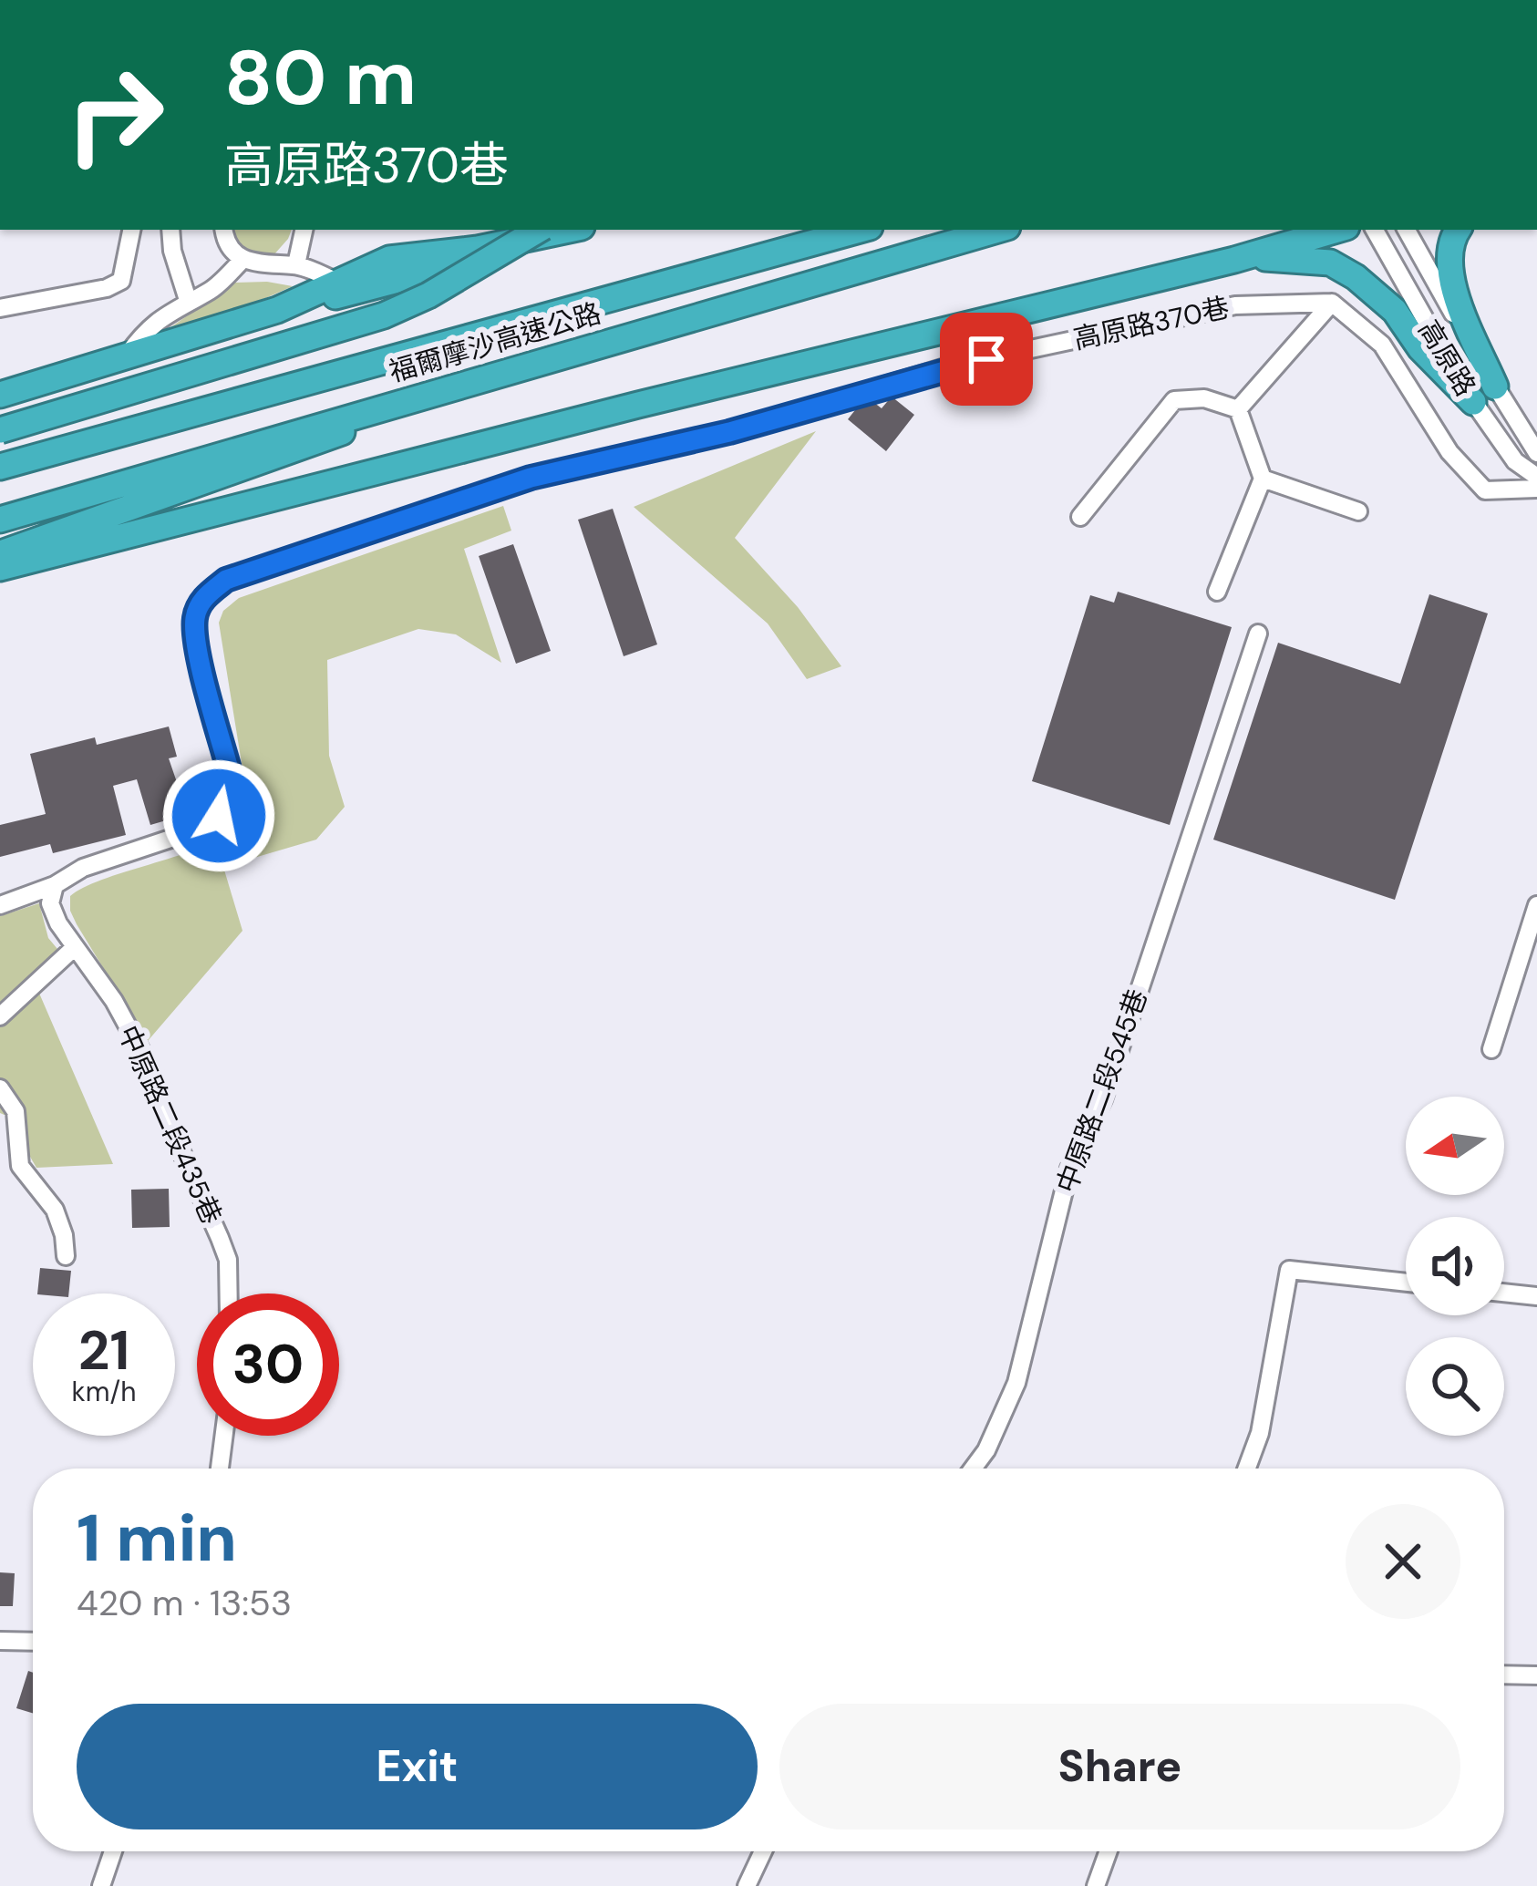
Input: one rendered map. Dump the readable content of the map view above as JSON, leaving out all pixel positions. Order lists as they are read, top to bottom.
{
  "streets": {
    "highway": ["福爾摩沙高速公路"],
    "street": [
      "高原路370巷",
      "高原路",
      "中原路二段545巷",
      "中原路二段435巷"
    ]
  },
  "crossings": [
    ["高原路370巷", "中原路二段435巷"]
  ],
  "north": "left",
  "page": {
    "turn": ["80 m", "高原路370巷"],
    "speed": "21 km/h",
    "limit": "30",
    "heading": ["1 min", "420 m · 13:53"],
    "buttons": ["Exit", "Share"]
  }
}
